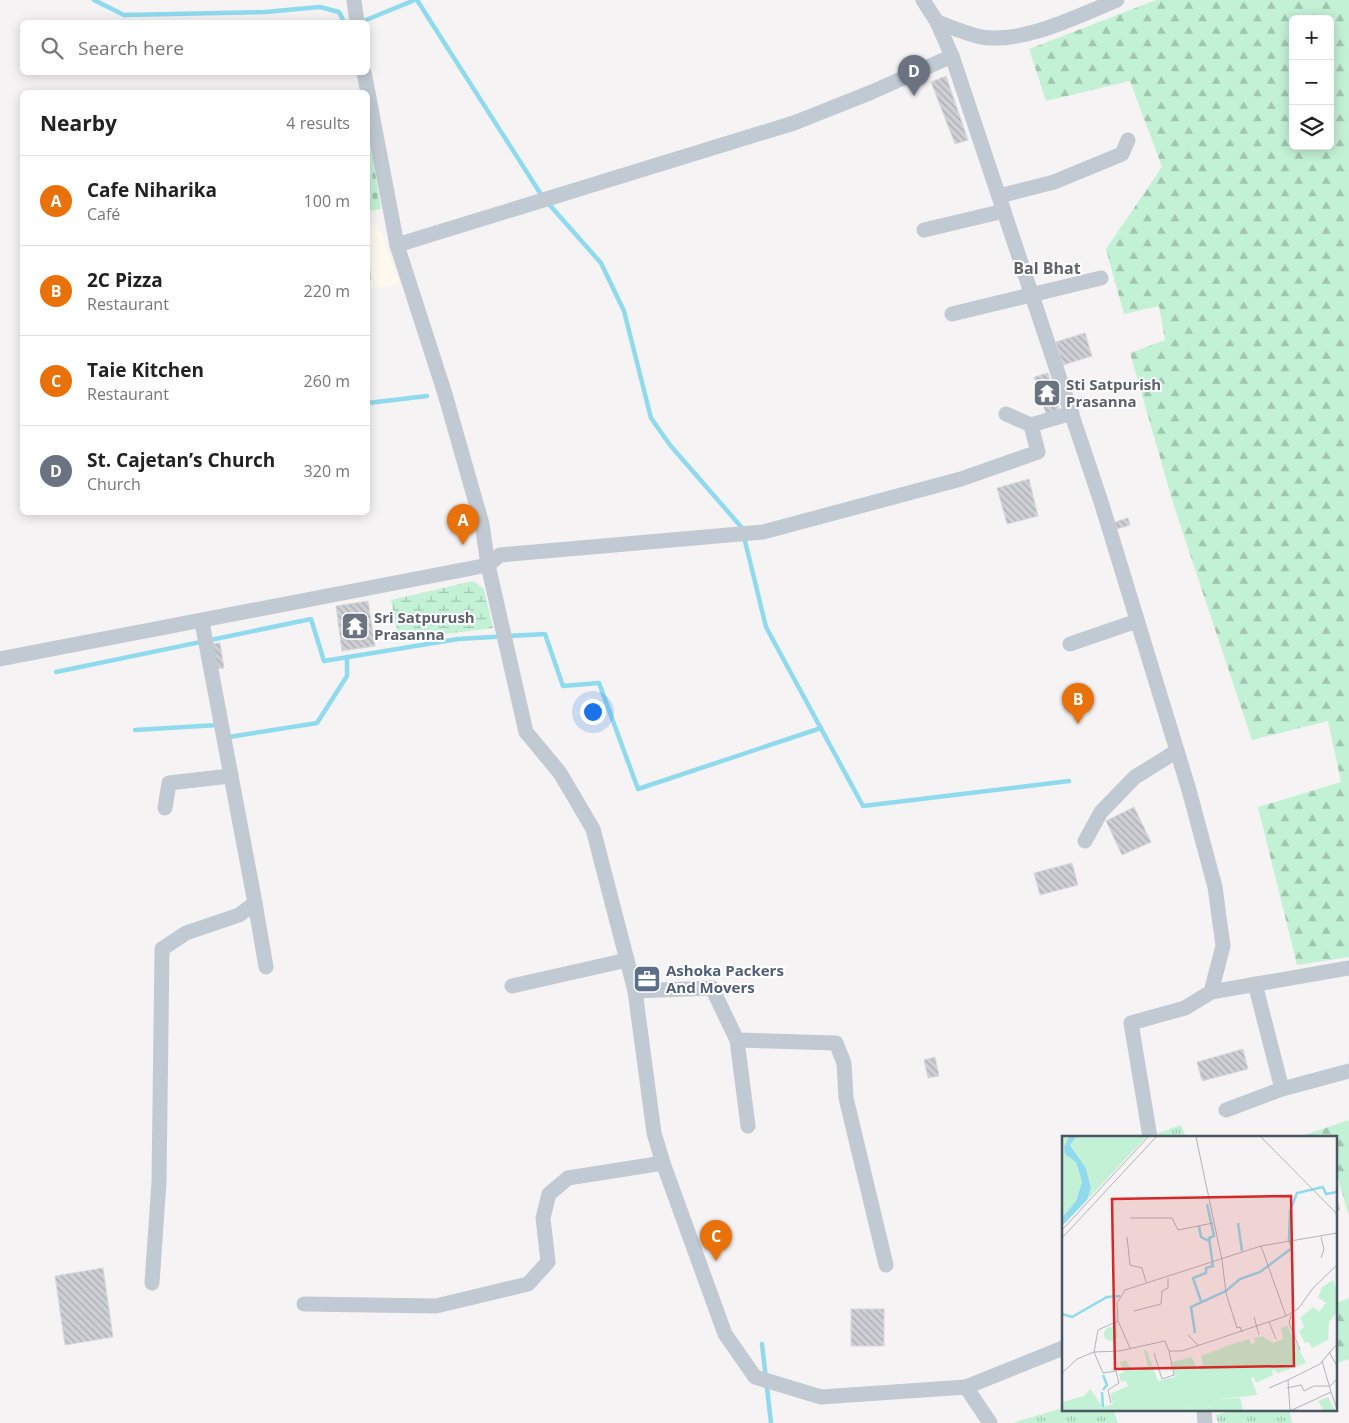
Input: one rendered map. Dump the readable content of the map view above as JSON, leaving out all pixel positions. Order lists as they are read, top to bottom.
{
  "districts": ["Bal Bhat"],
  "places": {
    "temple": ["Sti Satpurish Prasanna", "Sri Satpurush Prasanna"],
    "office": ["Ashoka Packers And Movers"]
  },
  "page": {
    "map_buttons": ["+", "−"],
    "search": "Search here",
    "pins": [
      "D",
      "A",
      "B",
      "C"
    ],
    "heading": ["Nearby", "4 results"],
    "list": [
      {
        "mark": "A",
        "name": "Cafe Niharika",
        "note": "Café",
        "value": "100 m"
      },
      {
        "mark": "B",
        "name": "2C Pizza",
        "note": "Restaurant",
        "value": "220 m"
      },
      {
        "mark": "C",
        "name": "Taie Kitchen",
        "note": "Restaurant",
        "value": "260 m"
      },
      {
        "mark": "D",
        "name": "St. Cajetan’s Church",
        "note": "Church",
        "value": "320 m"
      }
    ]
  }
}
